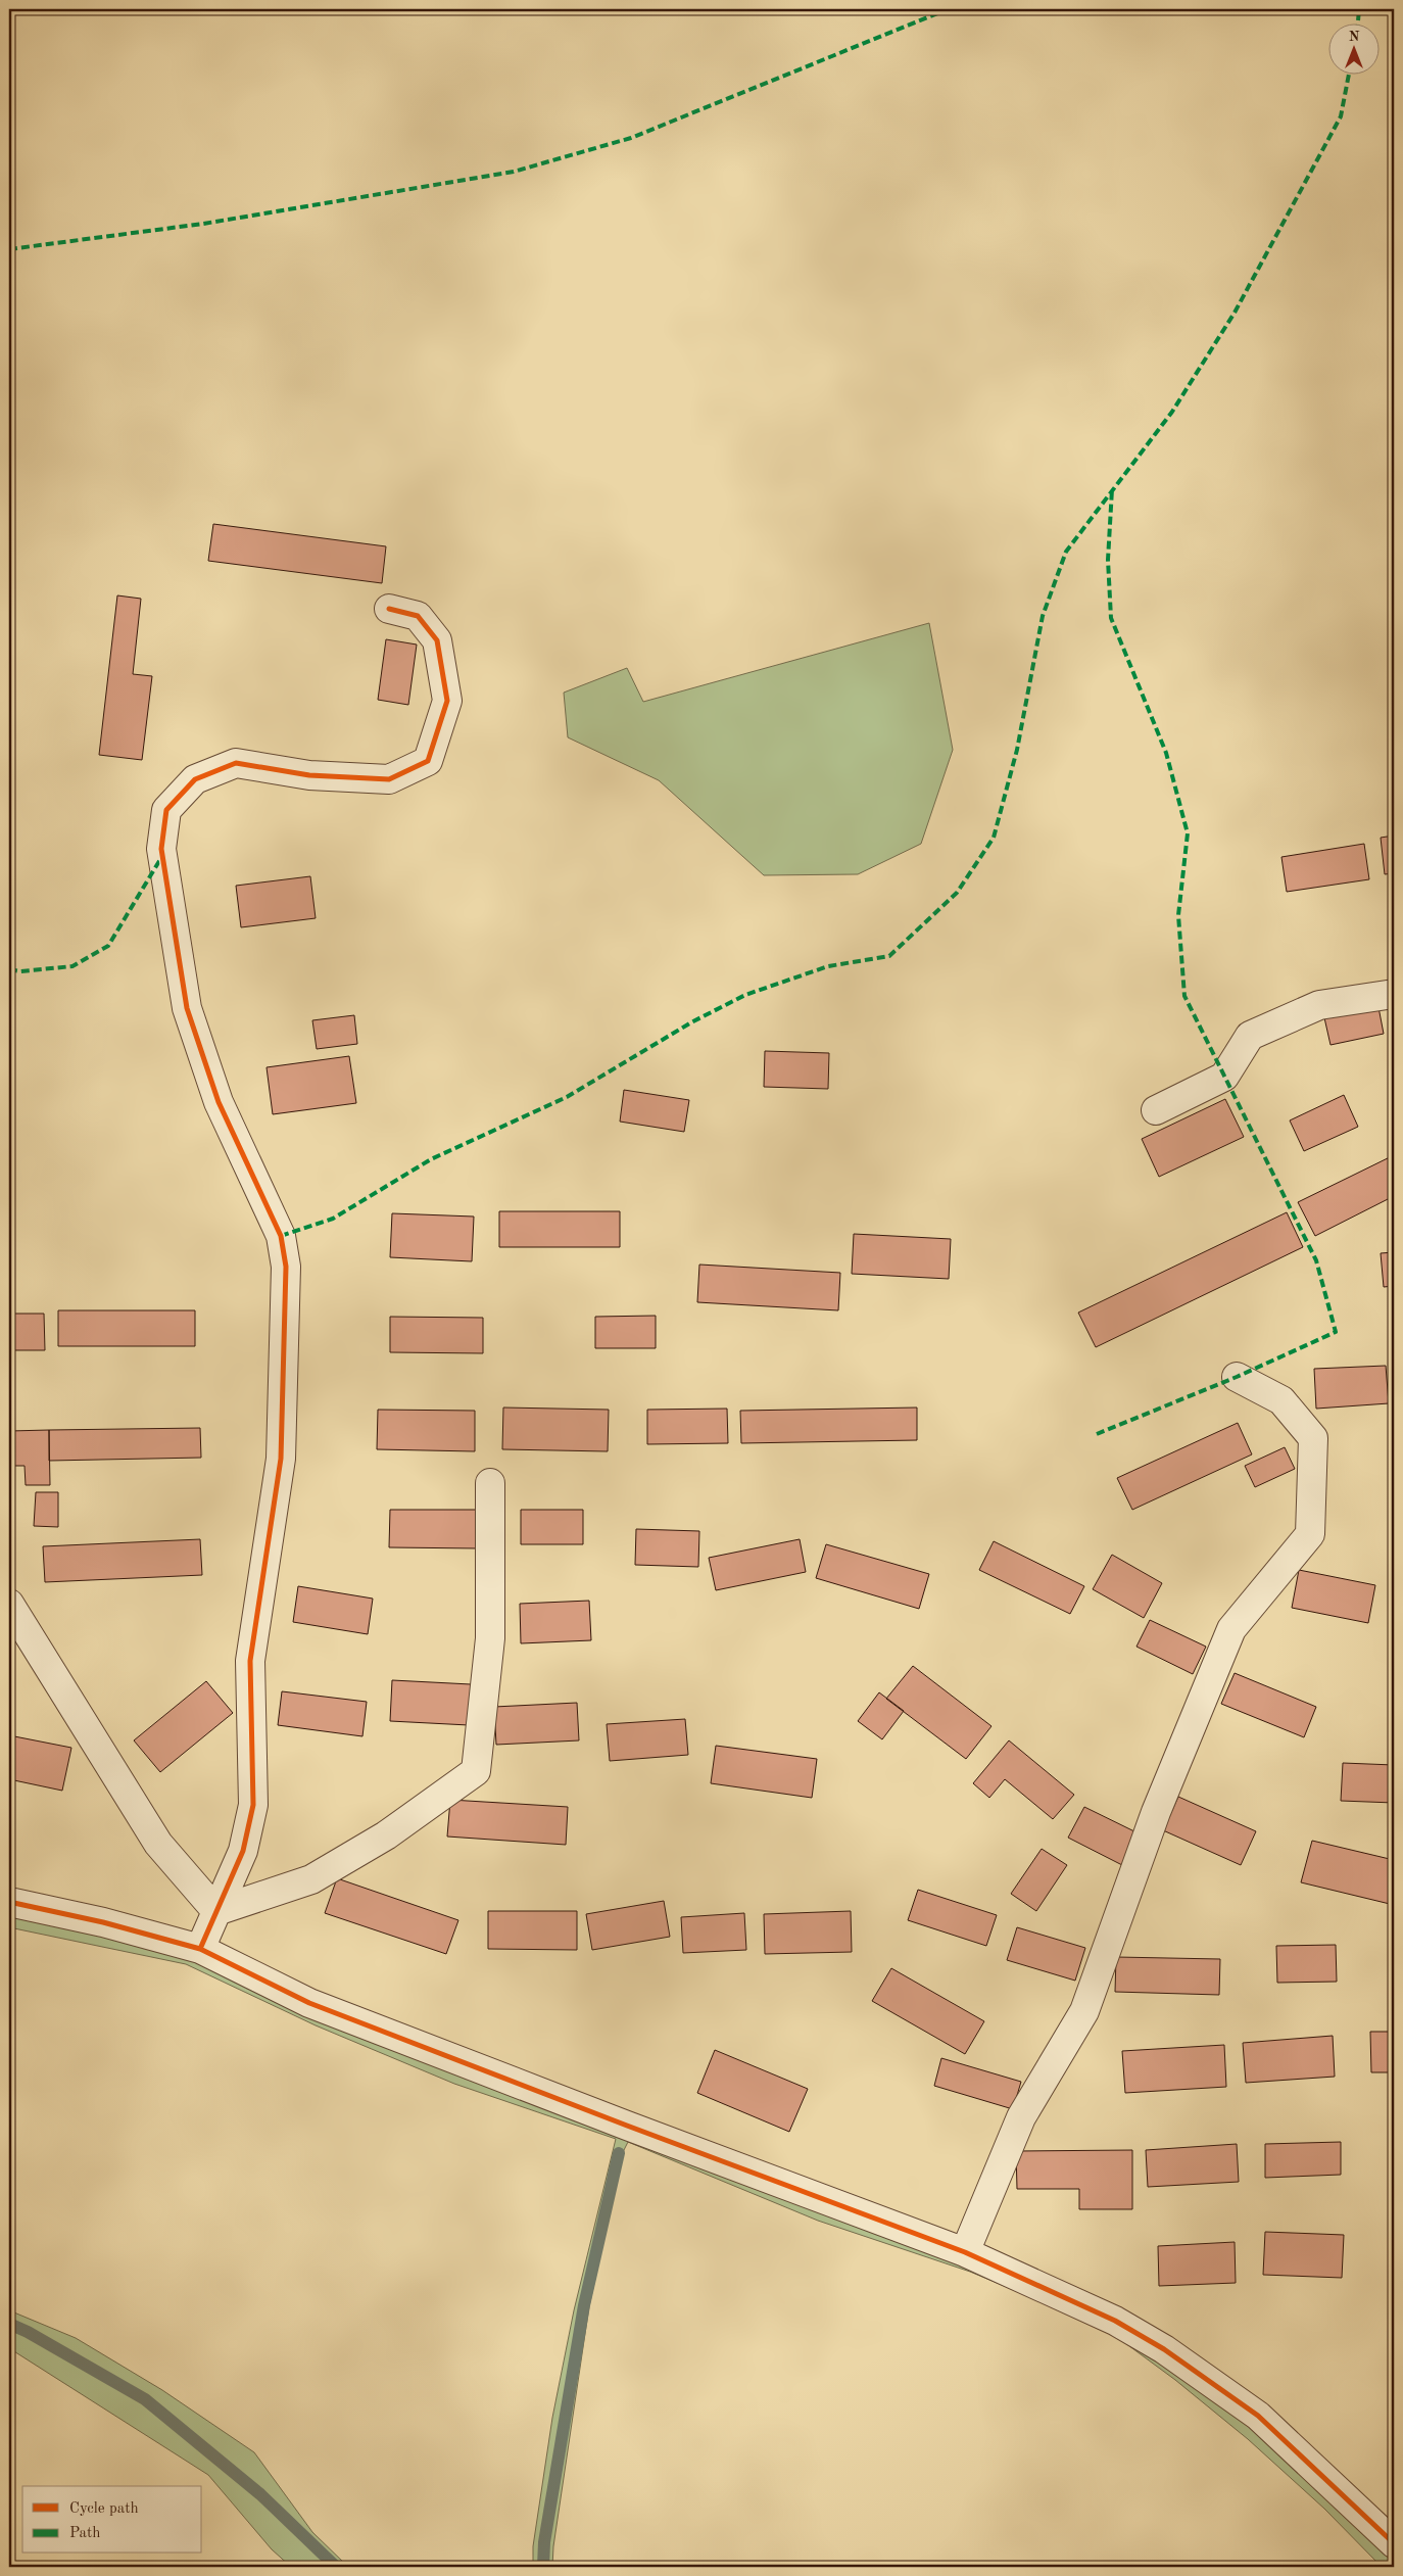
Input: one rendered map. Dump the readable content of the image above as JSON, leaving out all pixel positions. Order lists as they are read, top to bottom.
{
  "legend": ["Cycle path", "Path"],
  "north": "top"
}
